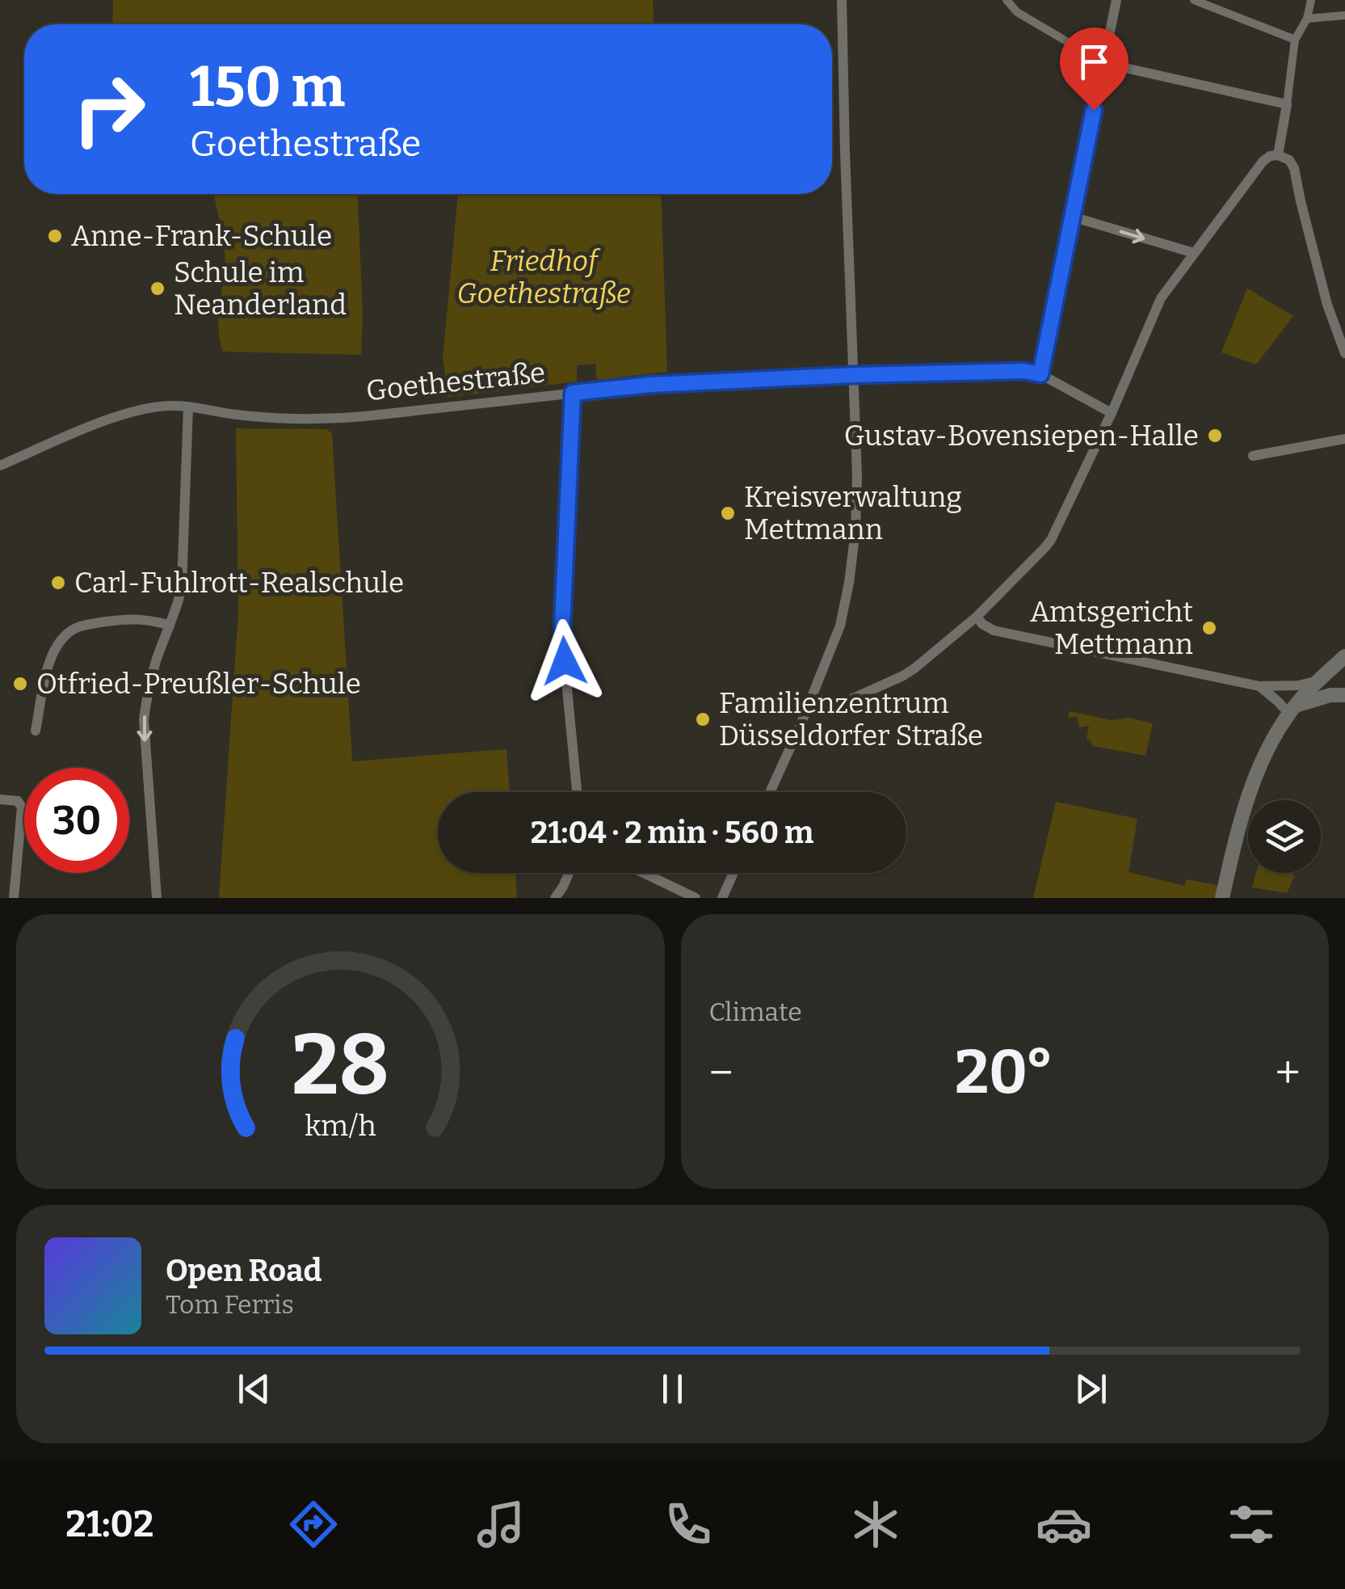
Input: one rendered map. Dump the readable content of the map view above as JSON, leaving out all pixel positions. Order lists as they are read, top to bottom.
{
  "streets": {
    "street": ["Goethestraße"]
  },
  "parks": ["Friedhof Goethestraße"],
  "places": [
    "Anne-Frank-Schule",
    "Schule im Neanderland",
    "Gustav-Bovensiepen-Halle",
    "Kreisverwaltung Mettmann",
    "Carl-Fuhlrott-Realschule",
    "Amtsgericht Mettmann",
    "Otfried-Preußler-Schule",
    "Familienzentrum Düsseldorfer Straße"
  ],
  "page": {
    "turn": ["150 m", "Goethestraße"],
    "limit": "30",
    "trip": "21:04 · 2 min · 560 m",
    "tile": "Climate",
    "heat": ["−", "20°", "+"],
    "song": ["Open Road", "Tom Ferris"],
    "tabs": "21:02",
    "gauge": ["28", "km/h"]
  }
}
